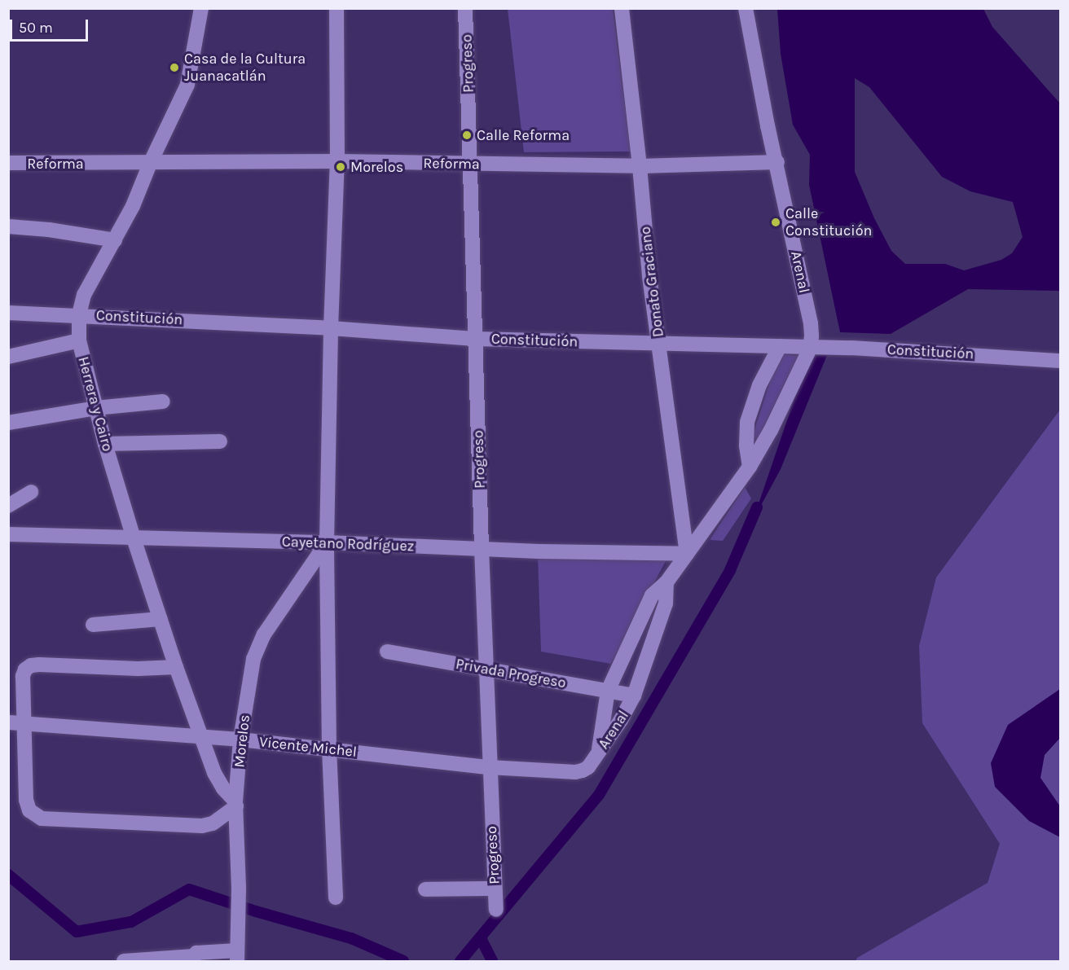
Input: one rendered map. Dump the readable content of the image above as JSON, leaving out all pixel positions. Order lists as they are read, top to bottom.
{
  "streets": {
    "street": [
      "Progreso",
      "Reforma",
      "Arenal",
      "Donato Graciano",
      "Constitución",
      "Herrera y Cairo",
      "Cayetano Rodríguez",
      "Privada Progreso",
      "Morelos",
      "Vicente Michel"
    ]
  },
  "crossings": [
    ["Progreso", "Reforma"],
    ["Progreso", "Constitución"],
    ["Progreso", "Cayetano Rodríguez"],
    ["Progreso", "Privada Progreso"],
    ["Progreso", "Vicente Michel"],
    ["Reforma", "Arenal"],
    ["Reforma", "Donato Graciano"],
    ["Reforma", "Herrera y Cairo"],
    ["Arenal", "Donato Graciano"],
    ["Arenal", "Constitución"],
    ["Arenal", "Cayetano Rodríguez"],
    ["Arenal", "Privada Progreso"],
    ["Arenal", "Vicente Michel"],
    ["Donato Graciano", "Constitución"],
    ["Donato Graciano", "Cayetano Rodríguez"],
    ["Constitución", "Herrera y Cairo"],
    ["Herrera y Cairo", "Cayetano Rodríguez"],
    ["Herrera y Cairo", "Morelos"],
    ["Herrera y Cairo", "Vicente Michel"],
    ["Cayetano Rodríguez", "Morelos"],
    ["Morelos", "Vicente Michel"]
  ],
  "places": [
    "Casa de la Cultura Juanacatlán",
    "Calle Reforma",
    "Morelos",
    "Calle Constitución"
  ],
  "scale_bar": "50 m"
}
